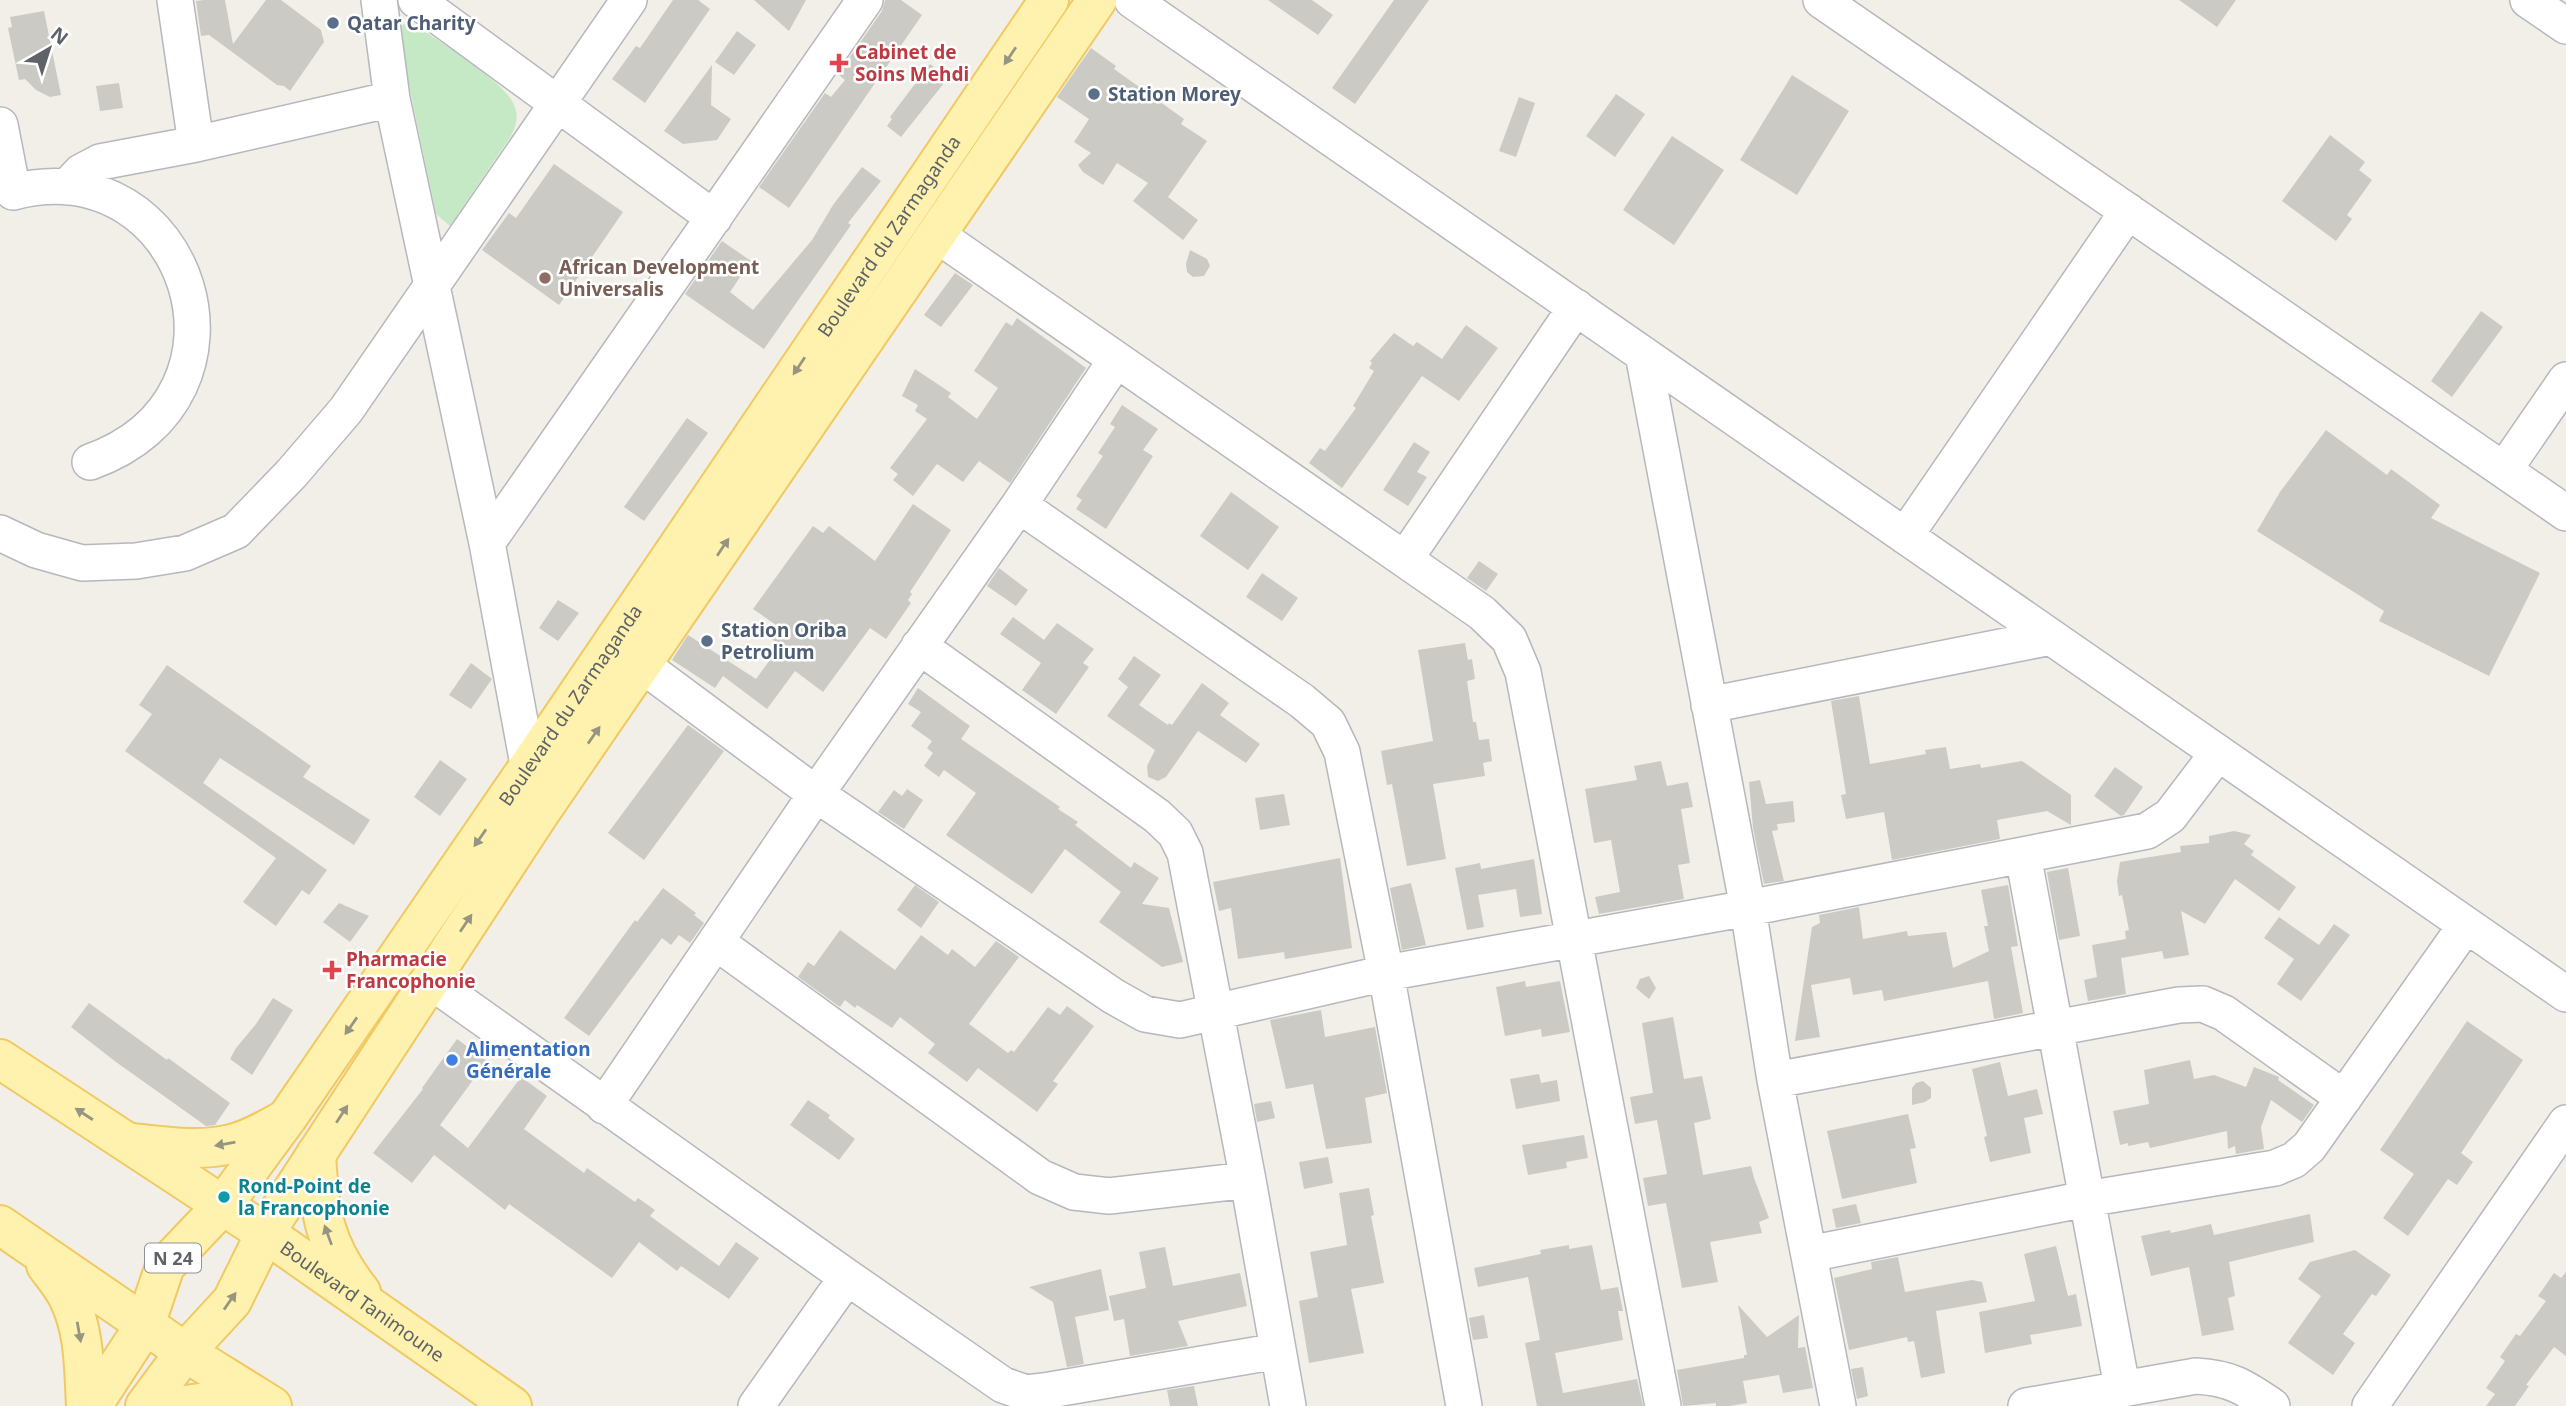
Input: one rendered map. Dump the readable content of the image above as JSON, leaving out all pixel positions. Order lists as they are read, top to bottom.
{
  "streets": {
    "main road": ["Boulevard du Zarmaganda", "N 24", "Boulevard Tanimoune"]
  },
  "crossings": [
    ["Boulevard du Zarmaganda", "Boulevard Tanimoune"]
  ],
  "places": {
    "other": [
      "Qatar Charity",
      "Station Morey",
      "African Development Universalis",
      "Station Oriba Petrolium",
      "Alimentation Générale",
      "Rond-Point de la Francophonie"
    ],
    "health": ["Cabinet de Soins Mehdi", "Pharmacie Francophonie"]
  },
  "north": "top right"
}
